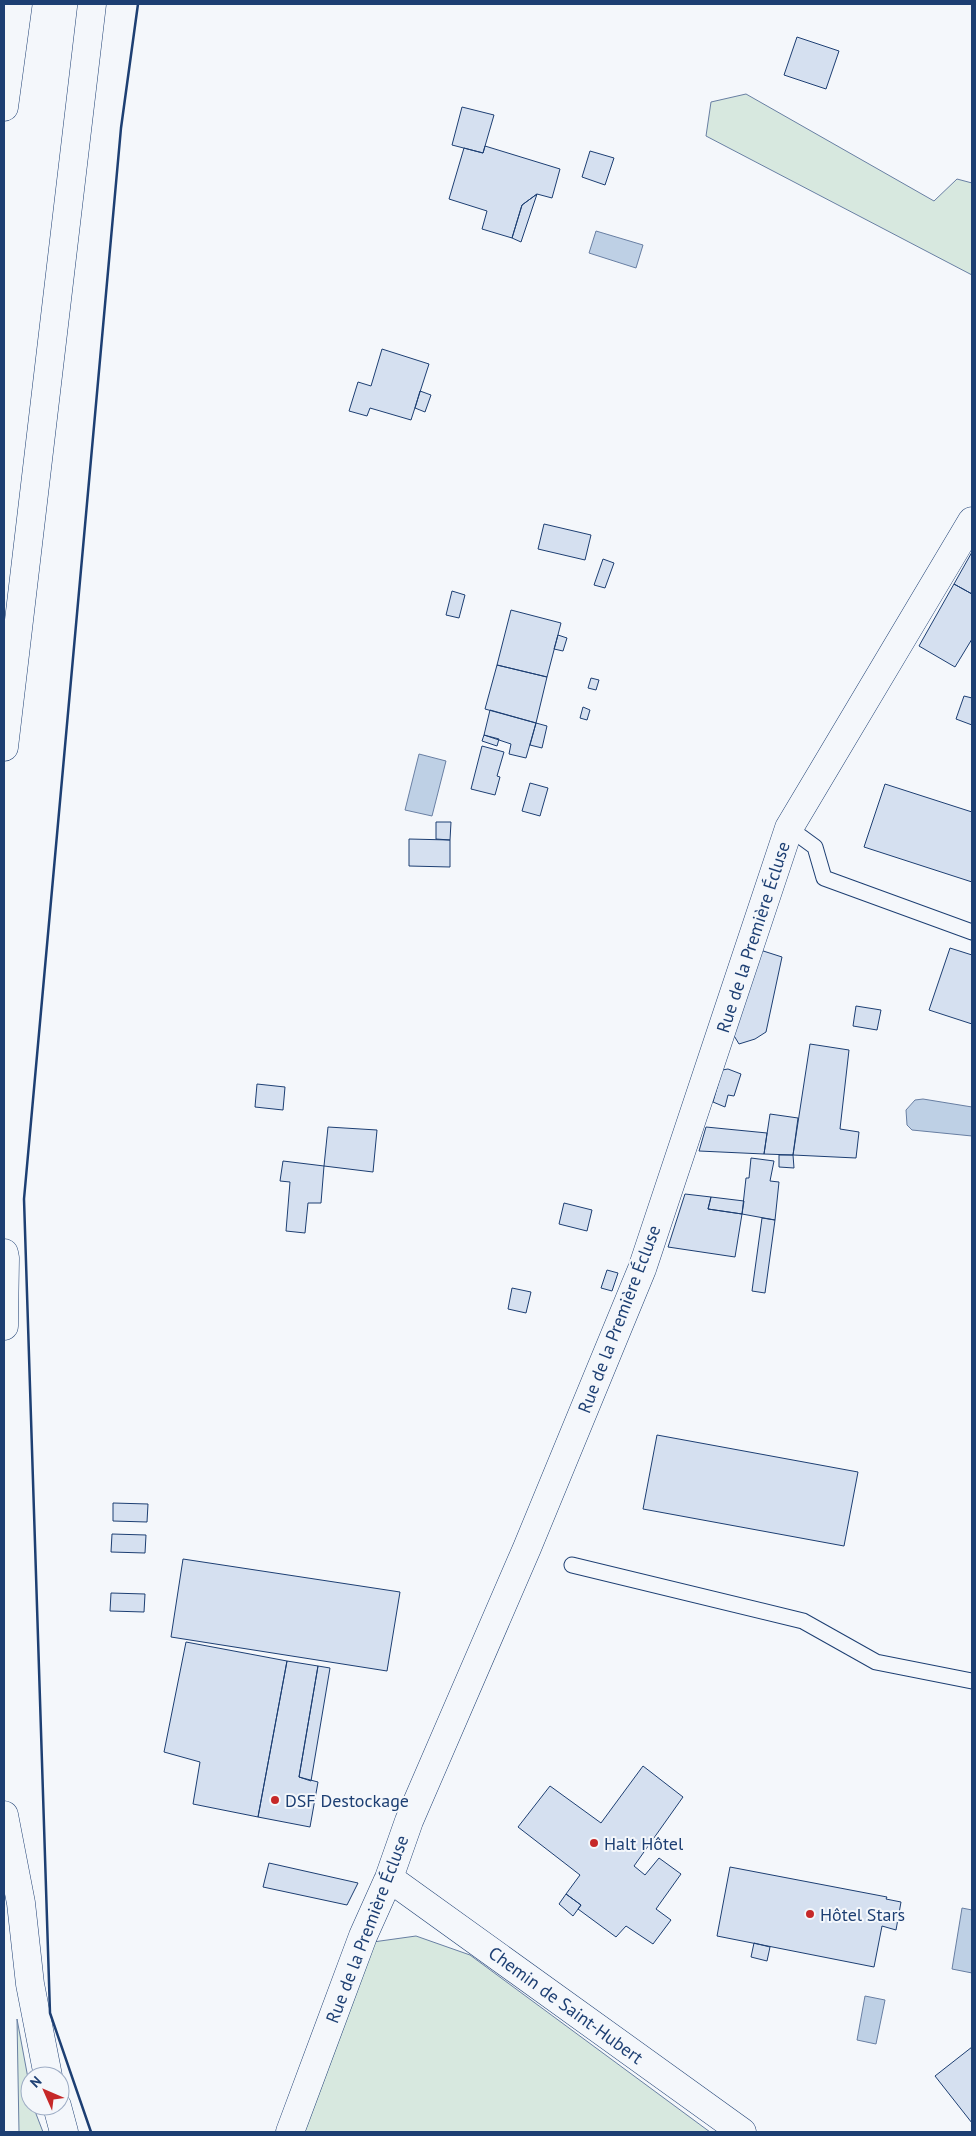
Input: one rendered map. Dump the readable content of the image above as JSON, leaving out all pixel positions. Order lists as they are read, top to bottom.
{
  "streets": {
    "main road": ["Rue de la Première Écluse", "Chemin de Saint-Hubert"]
  },
  "crossings": [
    ["Rue de la Première Écluse", "Chemin de Saint-Hubert"]
  ],
  "places": ["DSF Destockage", "Halt Hôtel", "Hôtel Stars"],
  "north": "top left"
}
